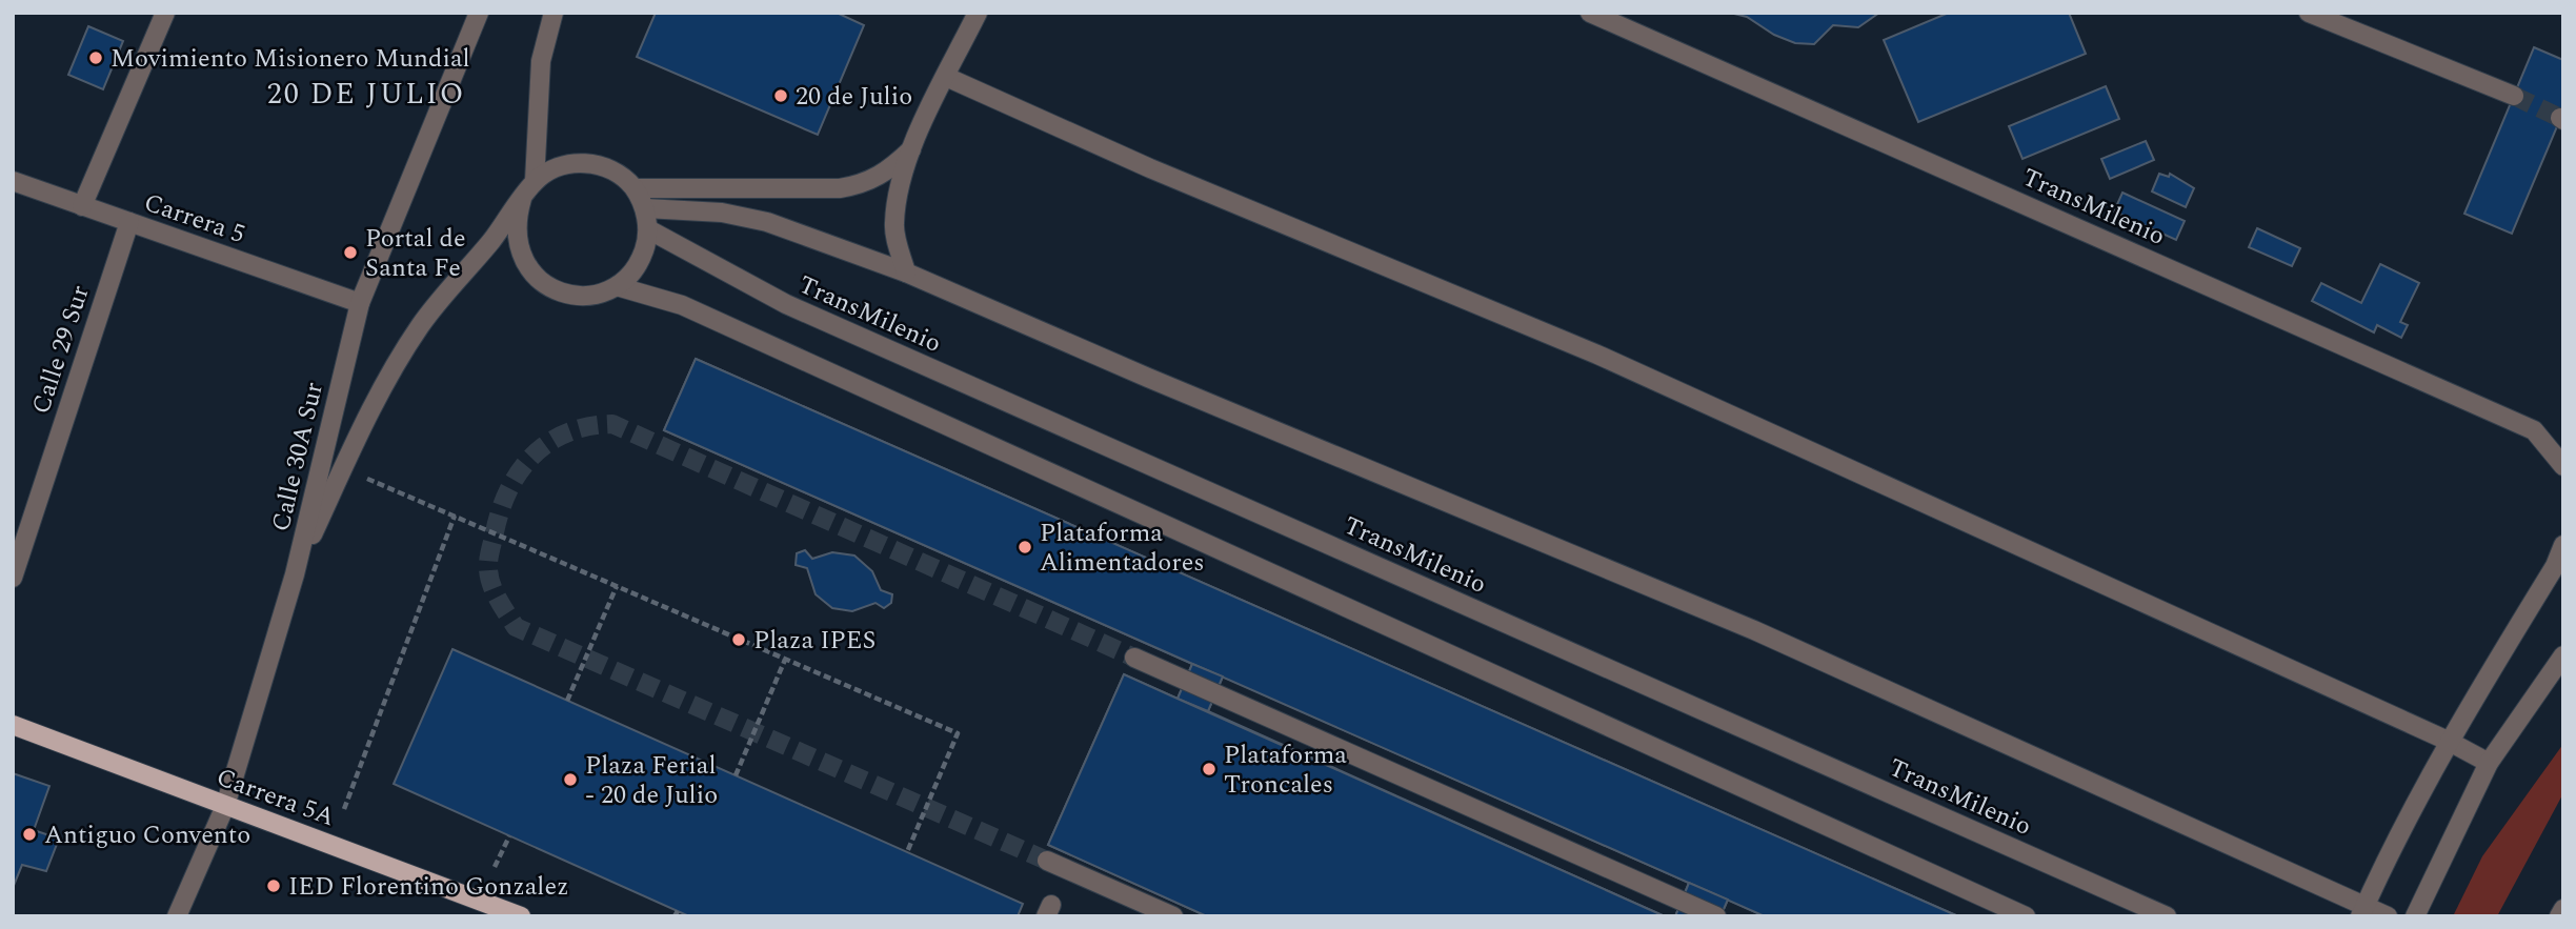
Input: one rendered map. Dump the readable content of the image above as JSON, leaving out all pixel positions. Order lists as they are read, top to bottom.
{
  "streets": {
    "main road": ["Carrera 5A"],
    "street": [
      "TransMilenio",
      "Carrera 5",
      "Calle 29 Sur",
      "Calle 30A Sur"
    ]
  },
  "crossings": [
    ["Carrera 5", "Calle 29 Sur"],
    ["Carrera 5", "Calle 30A Sur"],
    ["Calle 30A Sur", "Carrera 5A"]
  ],
  "districts": ["20 DE JULIO"],
  "places": [
    "Movimiento Misionero Mundial",
    "20 de Julio",
    "Portal de Santa Fe",
    "Plataforma Alimentadores",
    "Plaza IPES",
    "Plataforma Troncales",
    "Plaza Ferial - 20 de Julio",
    "Antiguo Convento",
    "IED Florentino Gonzalez"
  ]
}
